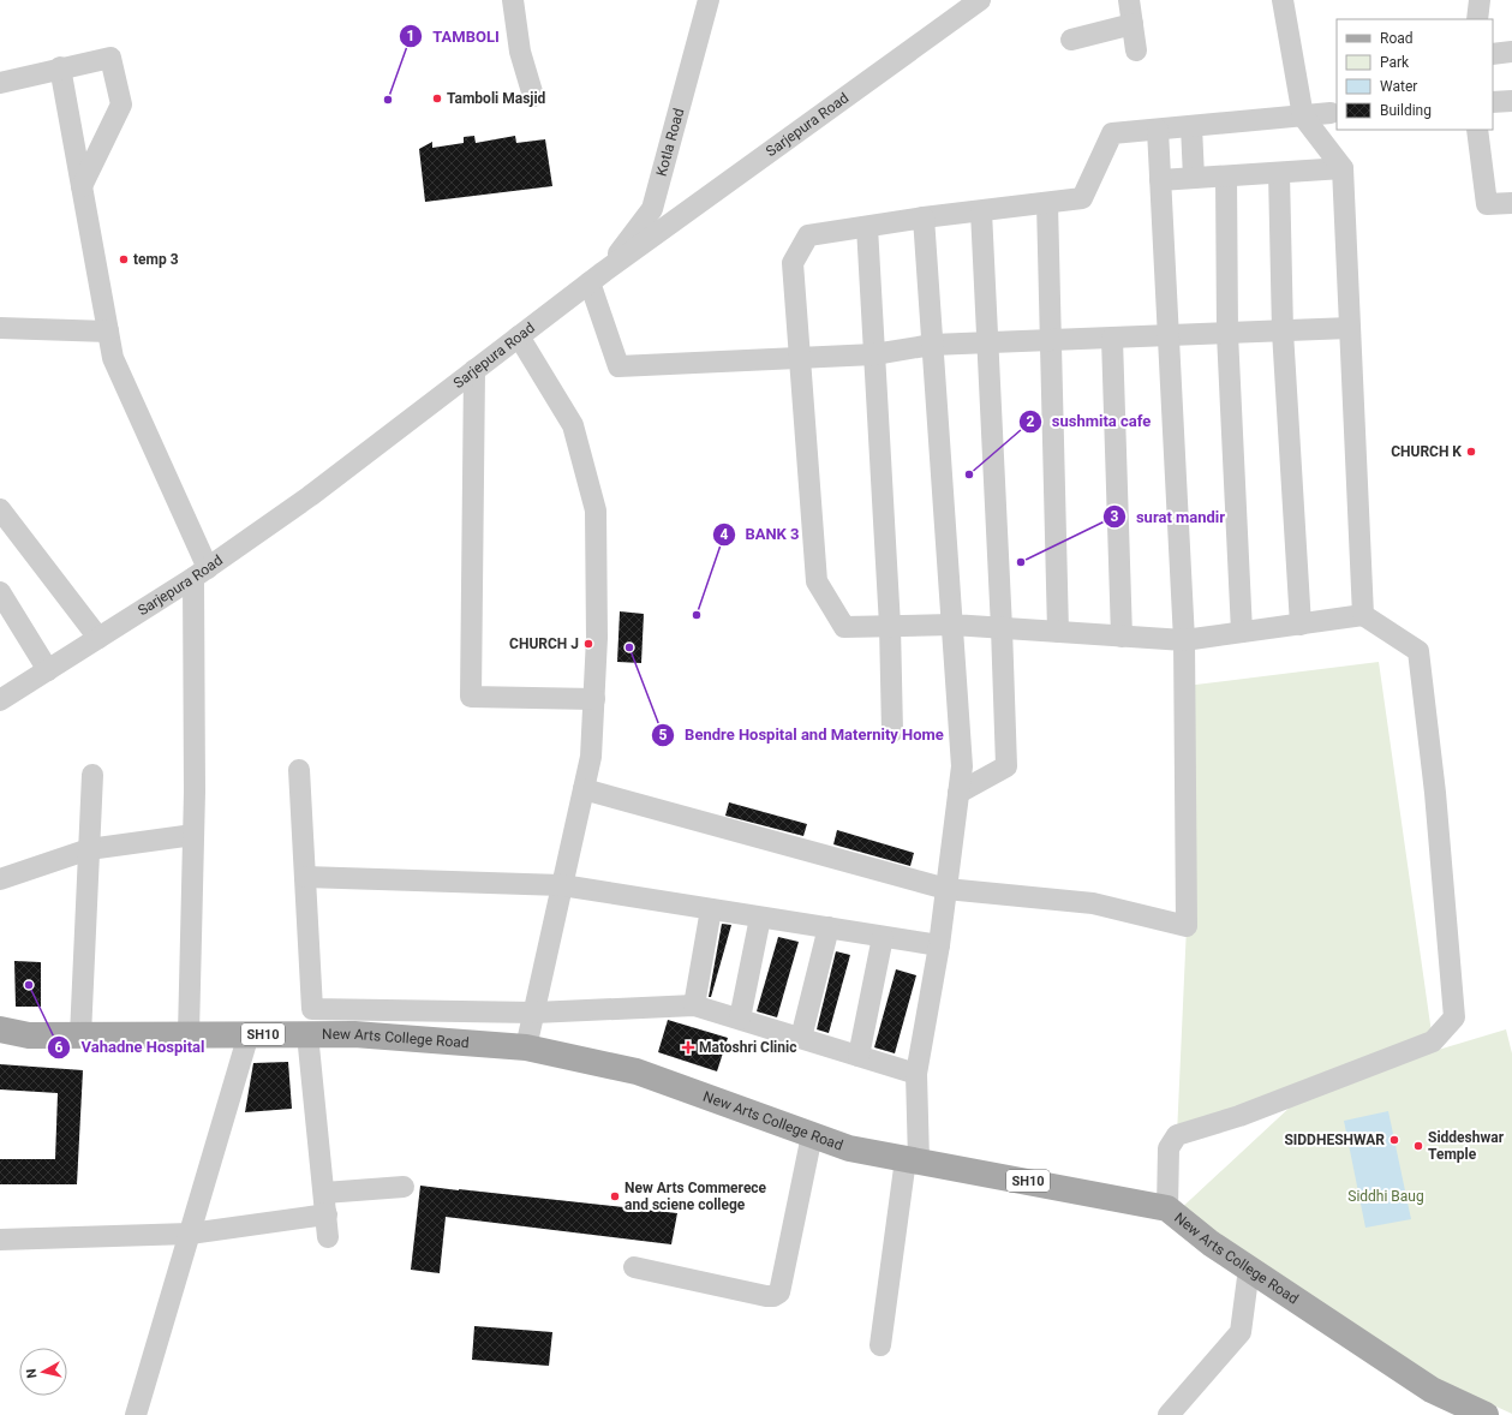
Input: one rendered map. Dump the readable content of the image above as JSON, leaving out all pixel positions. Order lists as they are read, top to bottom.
{
  "streets": {
    "main road": ["SH10", "New Arts College Road"],
    "street": ["Sarjepura Road", "Kotla Road"]
  },
  "crossings": [
    ["Sarjepura Road", "Kotla Road"]
  ],
  "parks": ["Siddhi Baug"],
  "places": {
    "other": [
      "Tamboli Masjid",
      "TAMBOLI",
      "temp 3",
      "CHURCH K",
      "sushmita cafe",
      "surat mandir",
      "BANK 3",
      "CHURCH J",
      "Bendre Hospital and Maternity Home",
      "Vahadne Hospital",
      "SIDDHESHWAR",
      "Siddeshwar Temple",
      "New Arts Commerece and sciene college"
    ],
    "health": ["Matoshri Clinic"]
  },
  "legend": [
    "Road",
    "Park",
    "Water",
    "Building"
  ],
  "north": "left"
}
